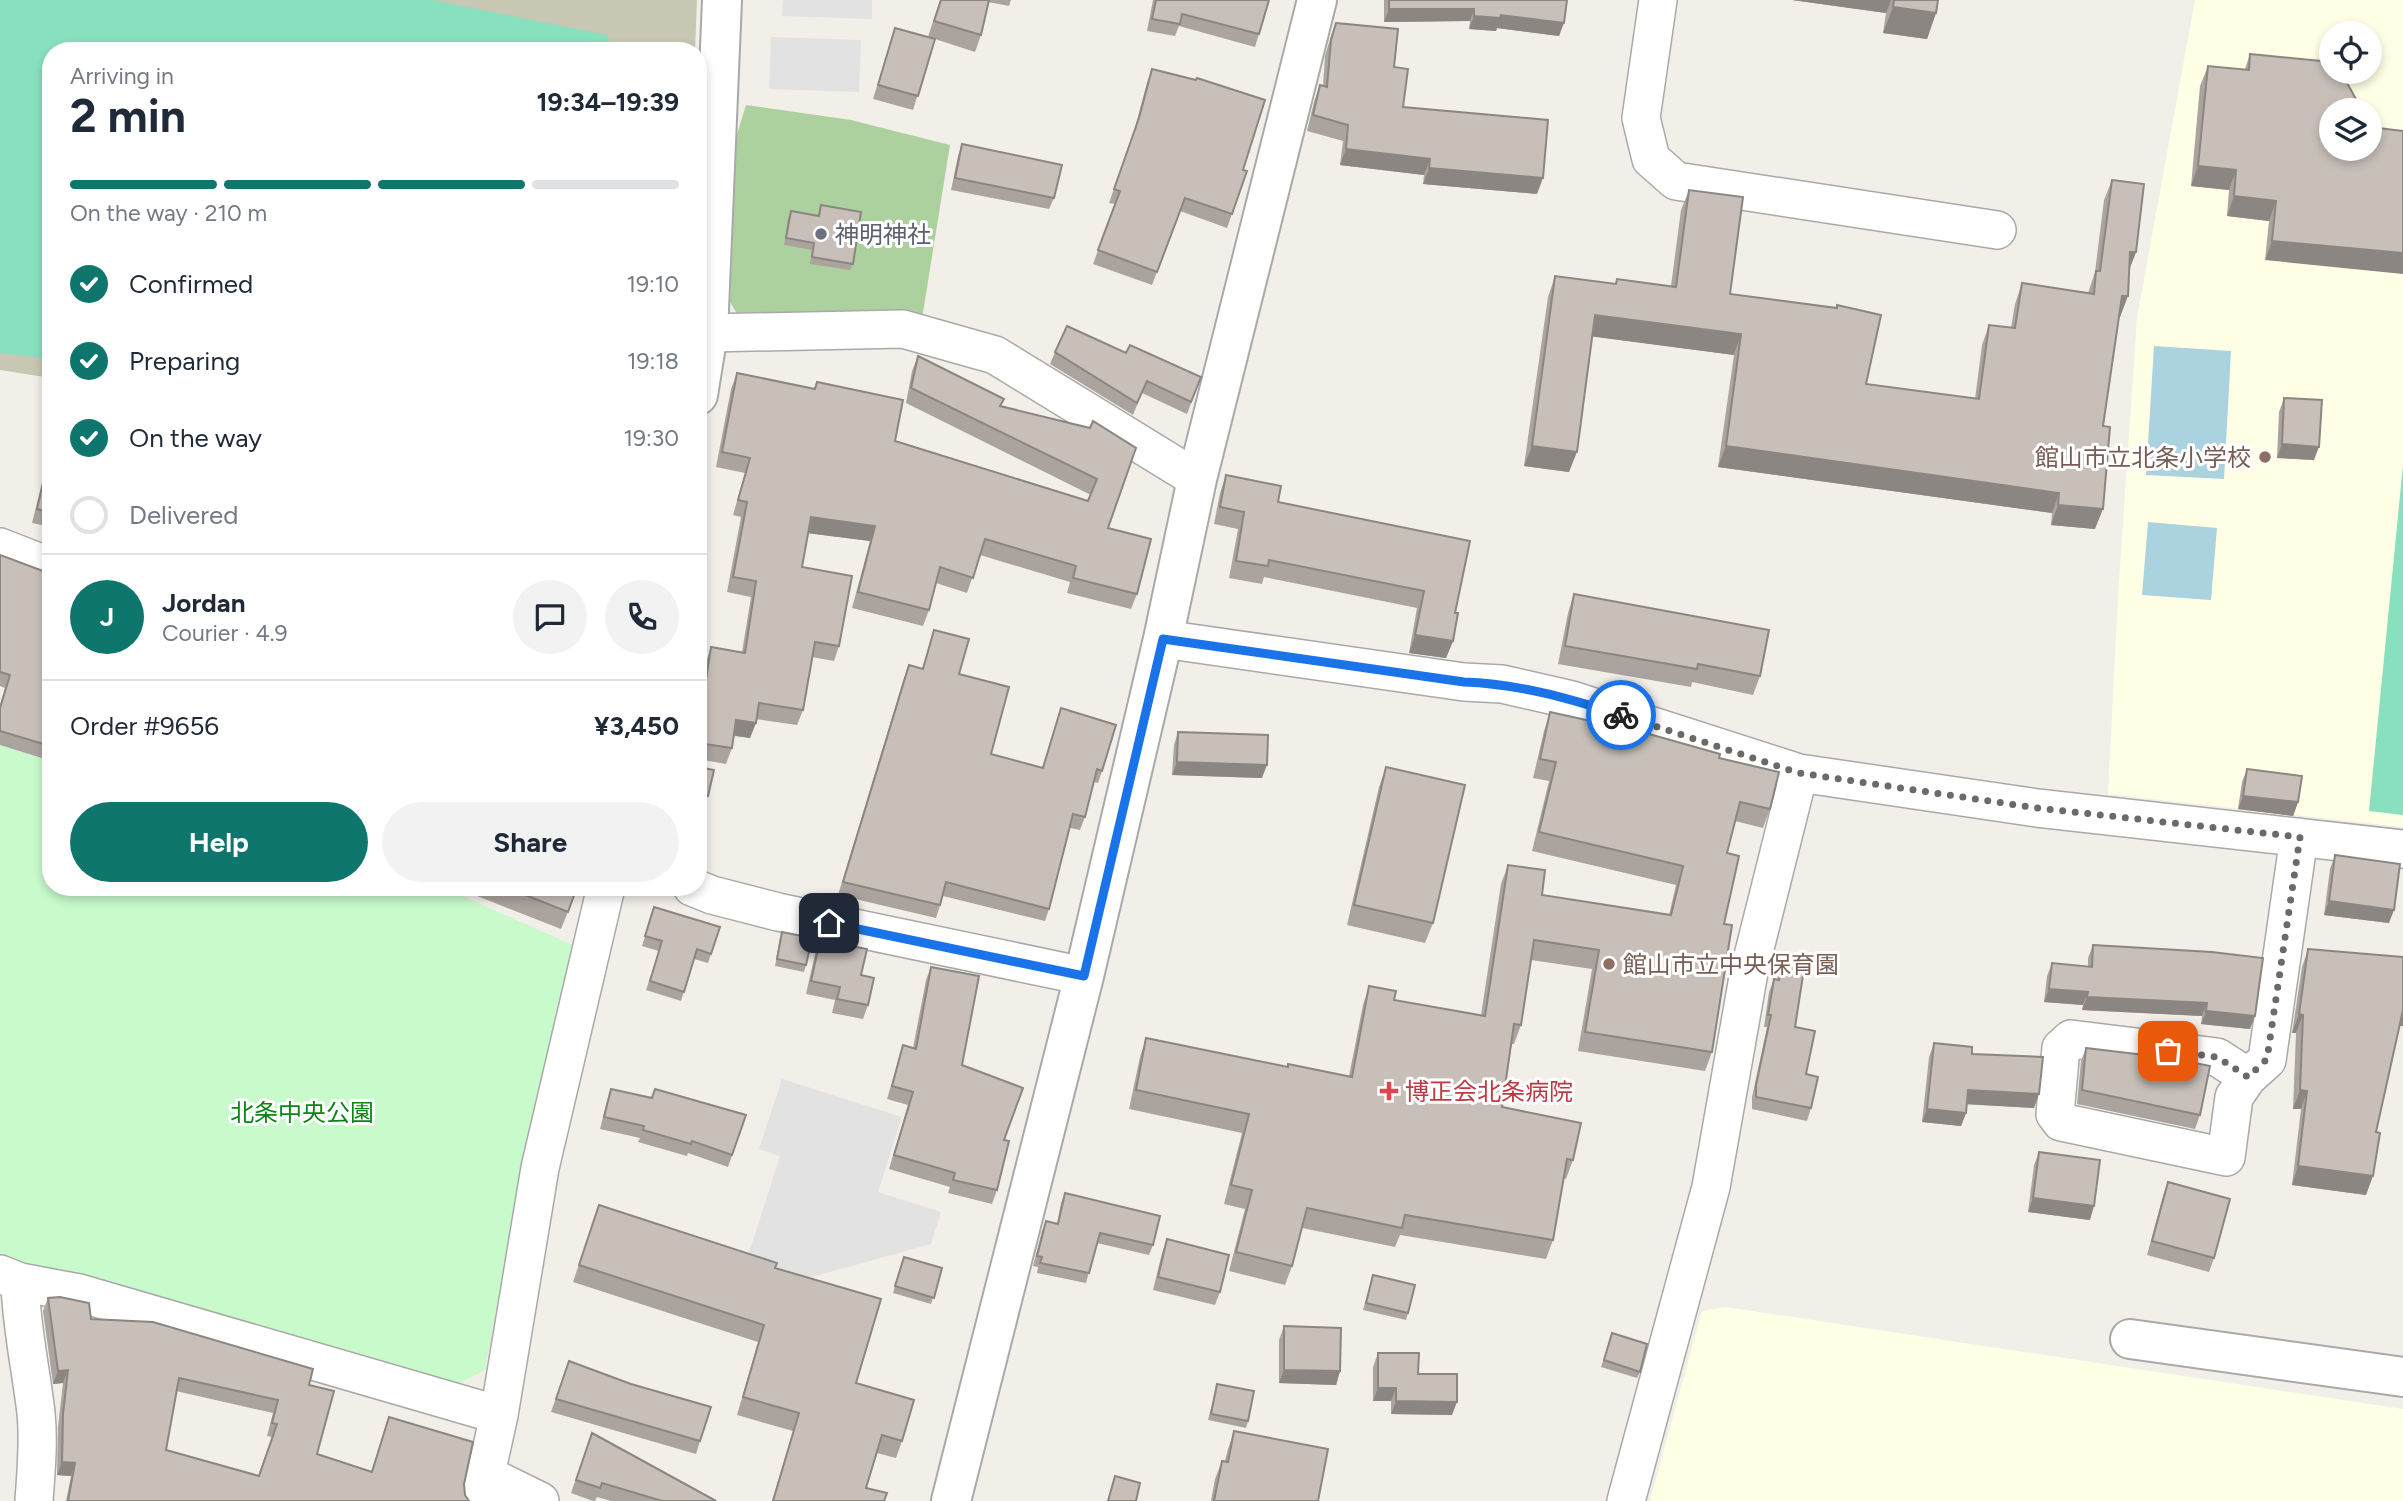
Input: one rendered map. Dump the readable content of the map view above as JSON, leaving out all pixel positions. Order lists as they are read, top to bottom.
{
  "parks": ["北条中央公園"],
  "places": {
    "other": ["神明神社", "館山市立北条小学校", "館山市立中央保育園"],
    "health": ["博正会北条病院"]
  },
  "page": {
    "heading": ["2 min", "Arriving in", "19:34–19:39"],
    "panel": [
      "Jordan",
      "Courier · 4.9",
      "Order #9656",
      "¥3,450"
    ],
    "bar": "On the way · 210 m",
    "list": [
      ["Confirmed", "19:10"],
      ["Preparing", "19:18"],
      ["On the way", "19:30"],
      "Delivered"
    ],
    "round": "J",
    "buttons": ["Help", "Share"]
  }
}
